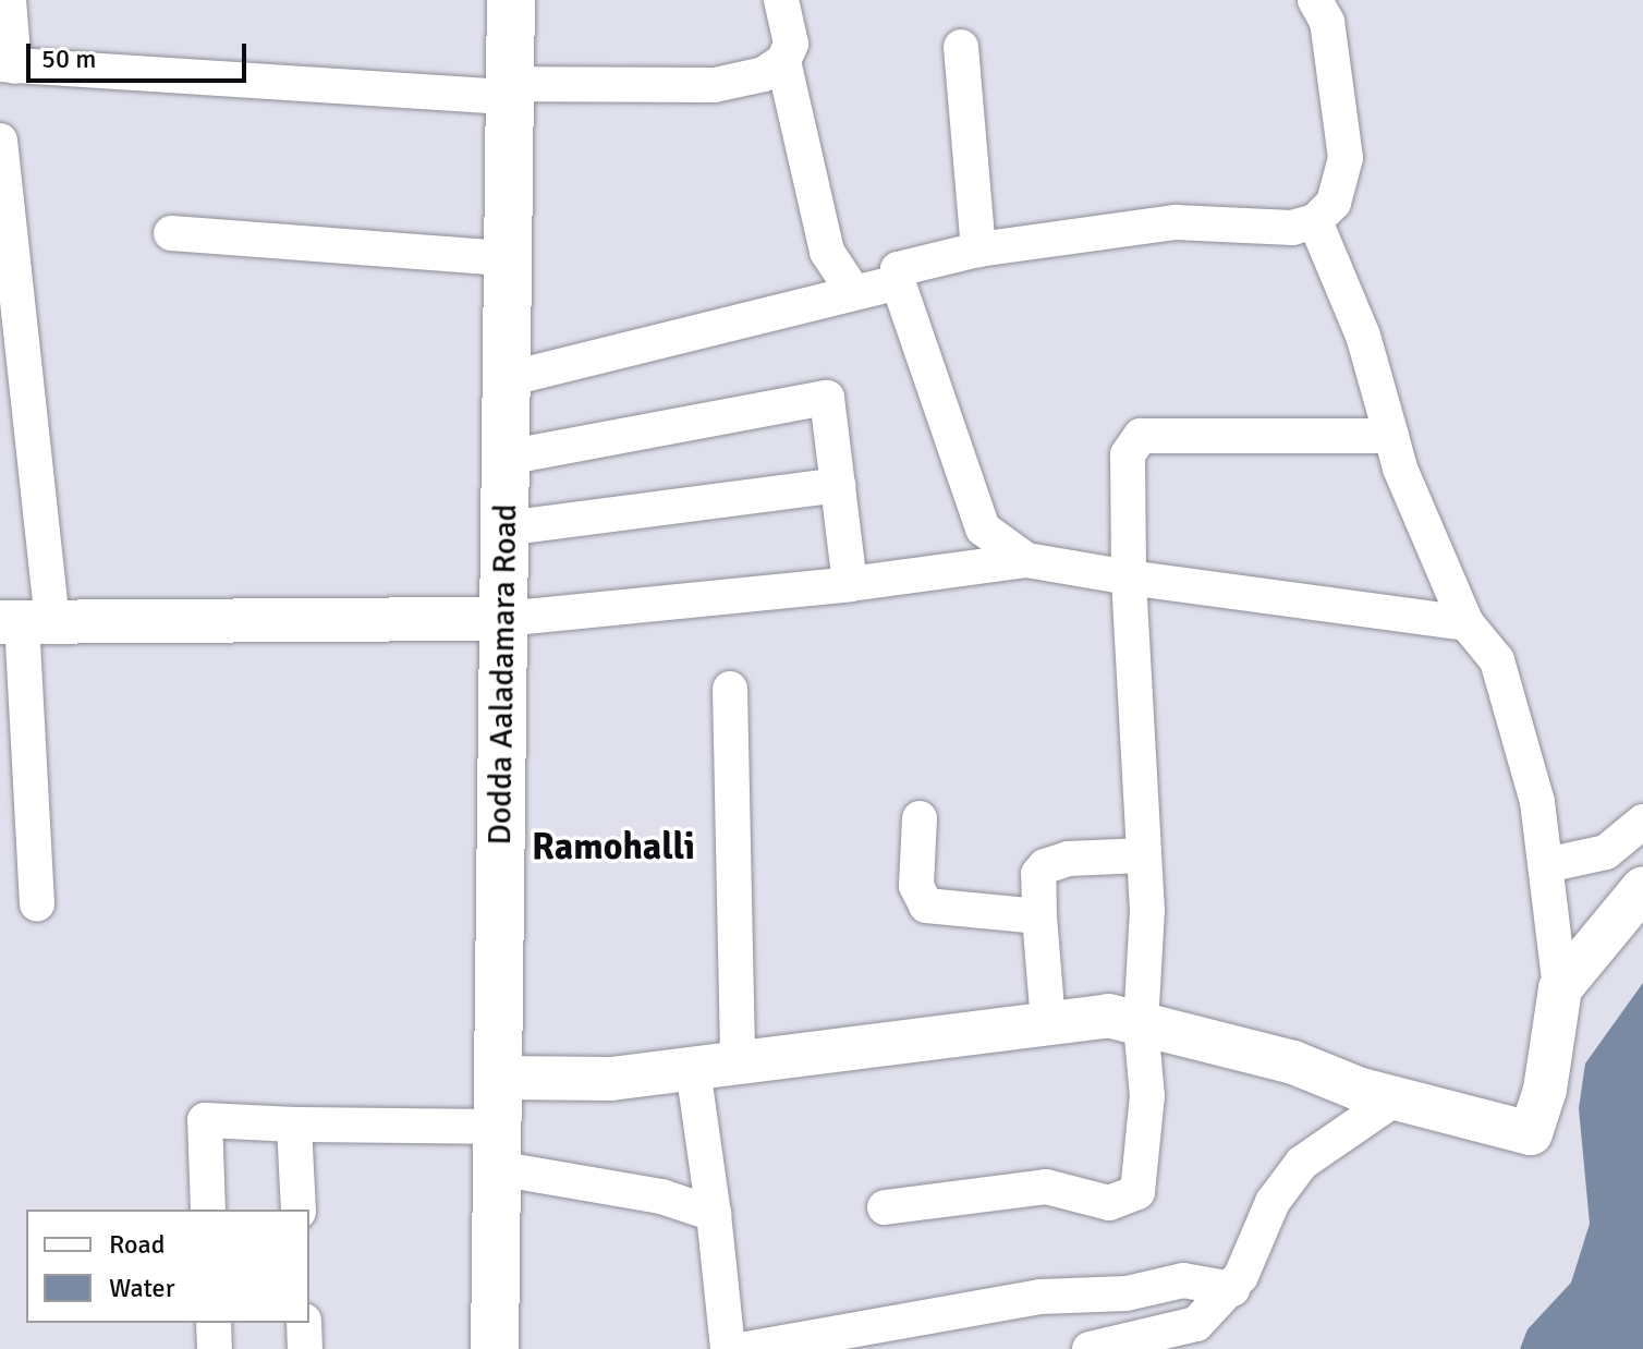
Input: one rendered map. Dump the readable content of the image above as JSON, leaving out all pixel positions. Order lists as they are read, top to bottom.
{
  "streets": {
    "main road": ["Dodda Aaladamara Road"]
  },
  "districts": ["Ramohalli"],
  "legend": ["Road", "Water"],
  "scale_bar": "50 m"
}
